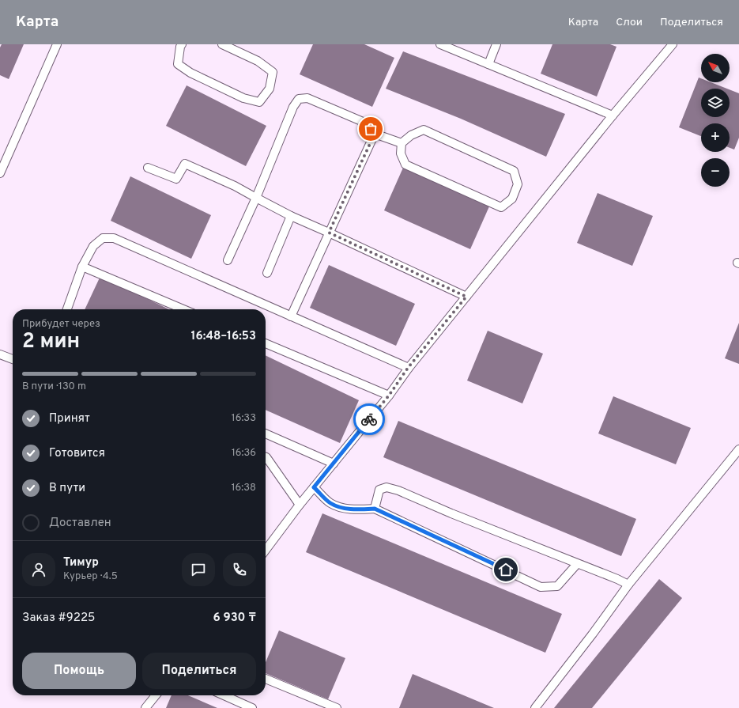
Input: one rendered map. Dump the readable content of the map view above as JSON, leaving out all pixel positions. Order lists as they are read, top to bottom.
{
  "north": "top left",
  "page": {
    "header": "Карта",
    "nav": ["Карта", "Слои", "Поделиться"],
    "map_buttons": ["+", "−"],
    "heading": ["2 мин", "Прибудет через", "16:48–16:53"],
    "panel": [
      "Тимур",
      "Курьер · 4.5",
      "Заказ #9225",
      "6 930 ₸"
    ],
    "bar": "В пути · 130 m",
    "list": [
      ["Принят", "16:33"],
      ["Готовится", "16:36"],
      ["В пути", "16:38"],
      "Доставлен"
    ],
    "buttons": ["Помощь", "Поделиться"]
  }
}
